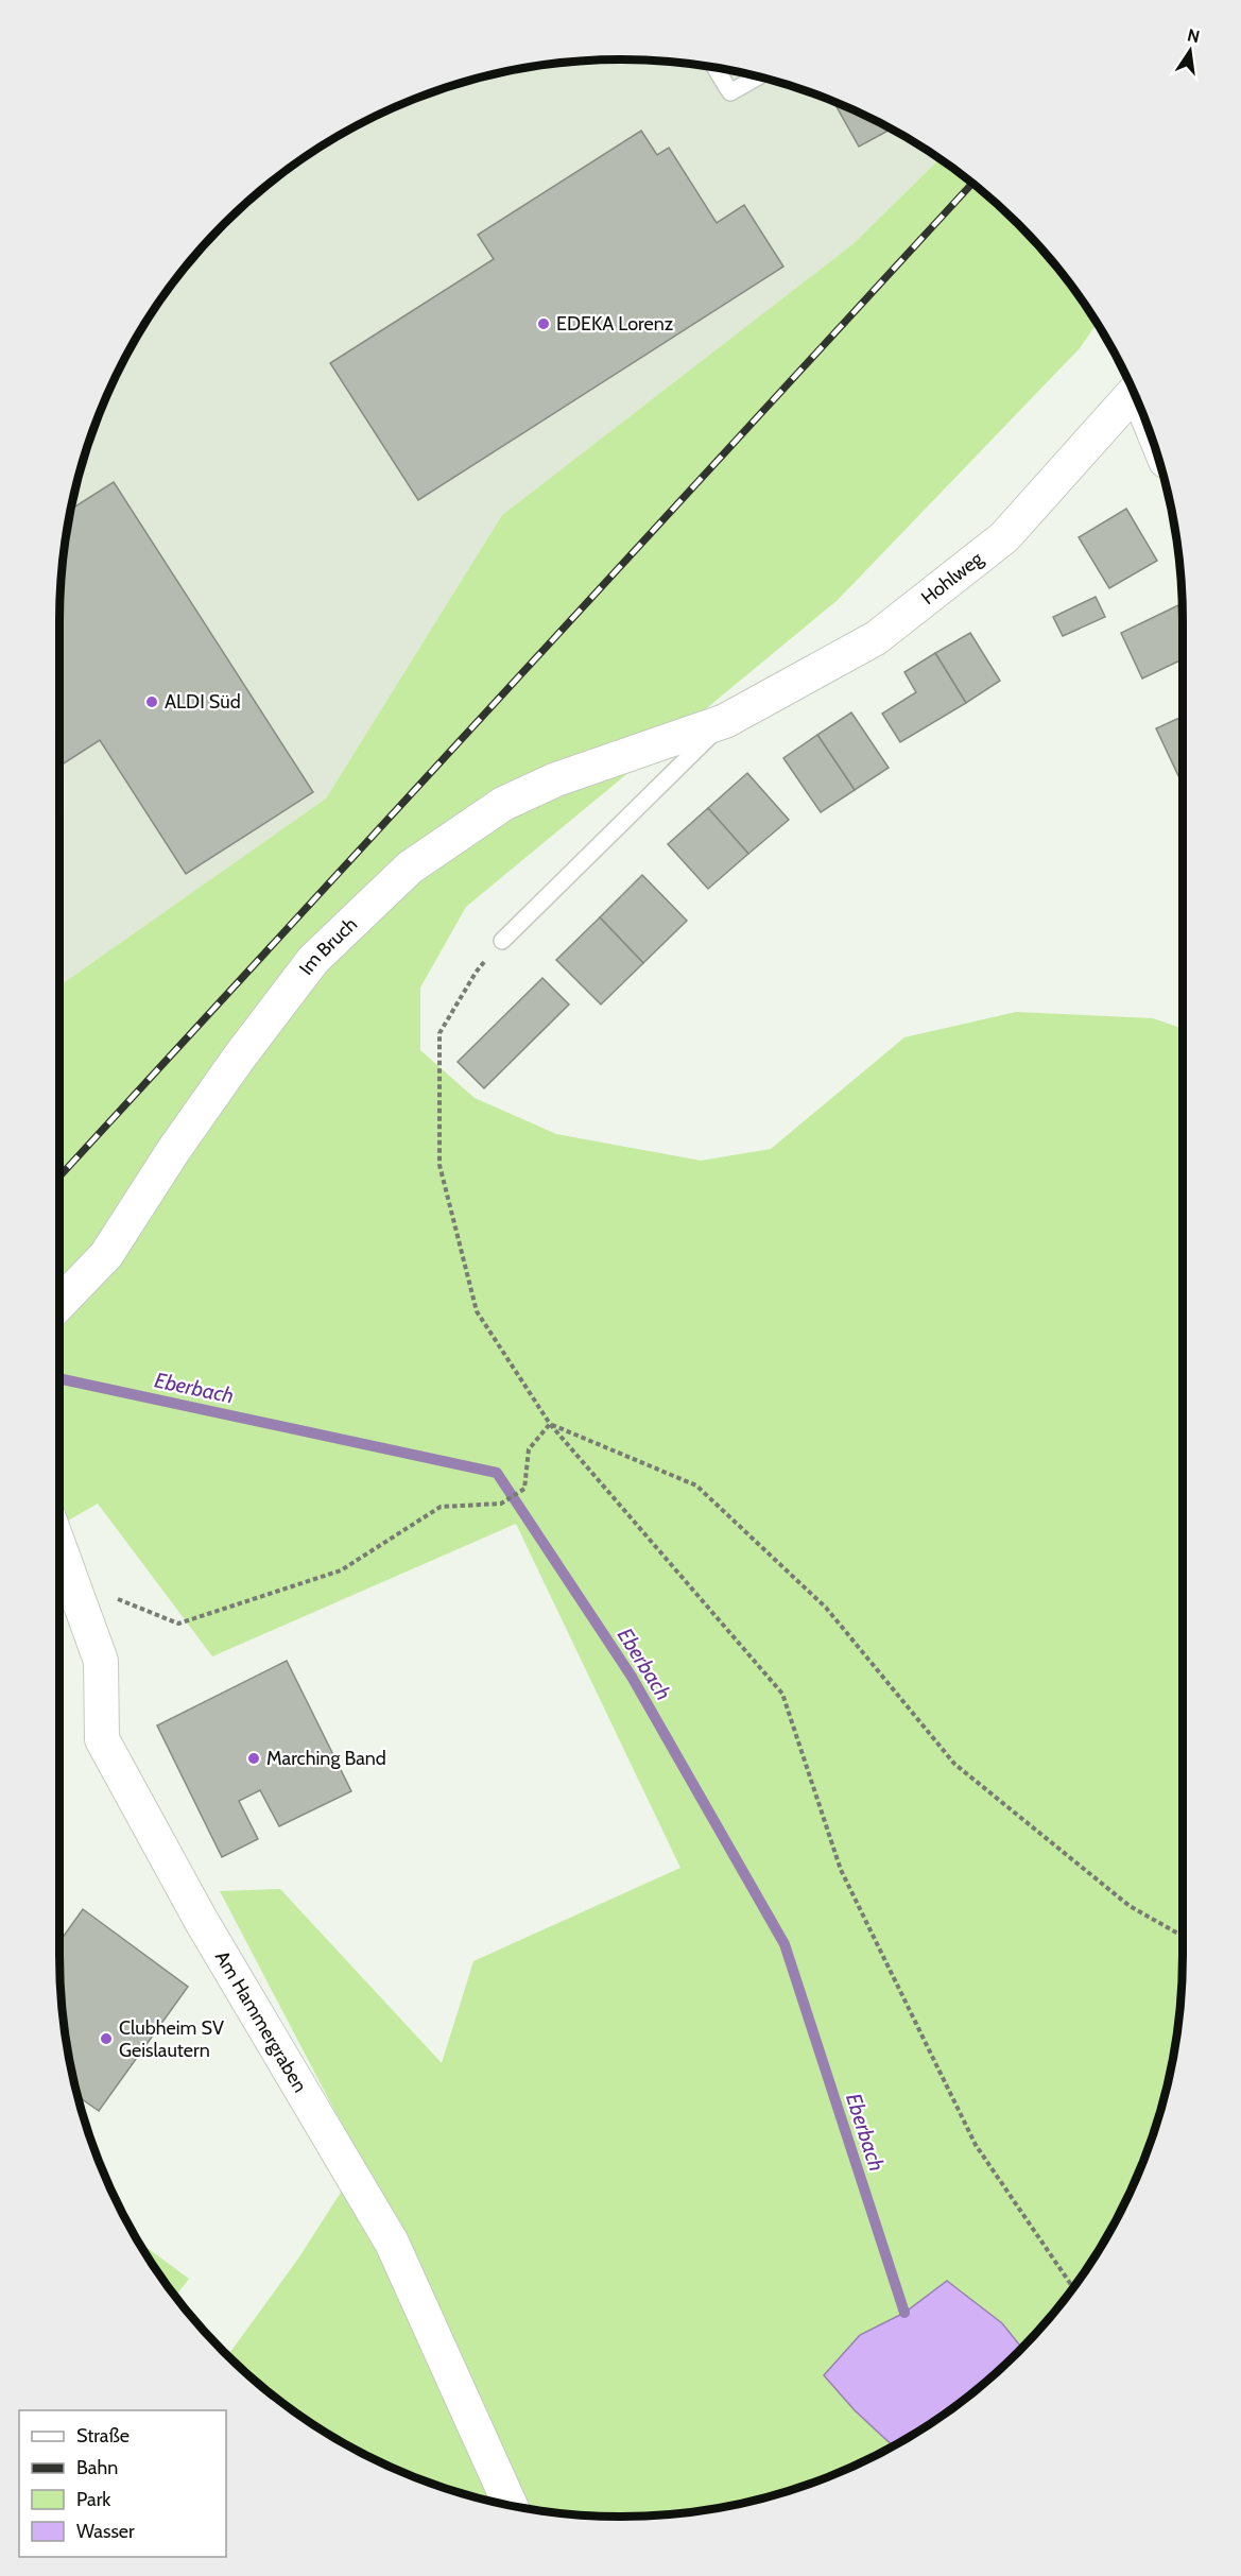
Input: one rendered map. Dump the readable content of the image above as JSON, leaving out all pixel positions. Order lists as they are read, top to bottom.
{
  "streets": {
    "street": ["Hohlweg", "Im Bruch", "Am Hammergraben"]
  },
  "crossings": [
    ["Hohlweg", "Im Bruch"]
  ],
  "water": ["Eberbach"],
  "places": [
    "EDEKA Lorenz",
    "ALDI Süd",
    "Marching Band",
    "Clubheim SV Geislautern"
  ],
  "legend": [
    "Straße",
    "Bahn",
    "Park",
    "Wasser"
  ],
  "north": "top"
}
